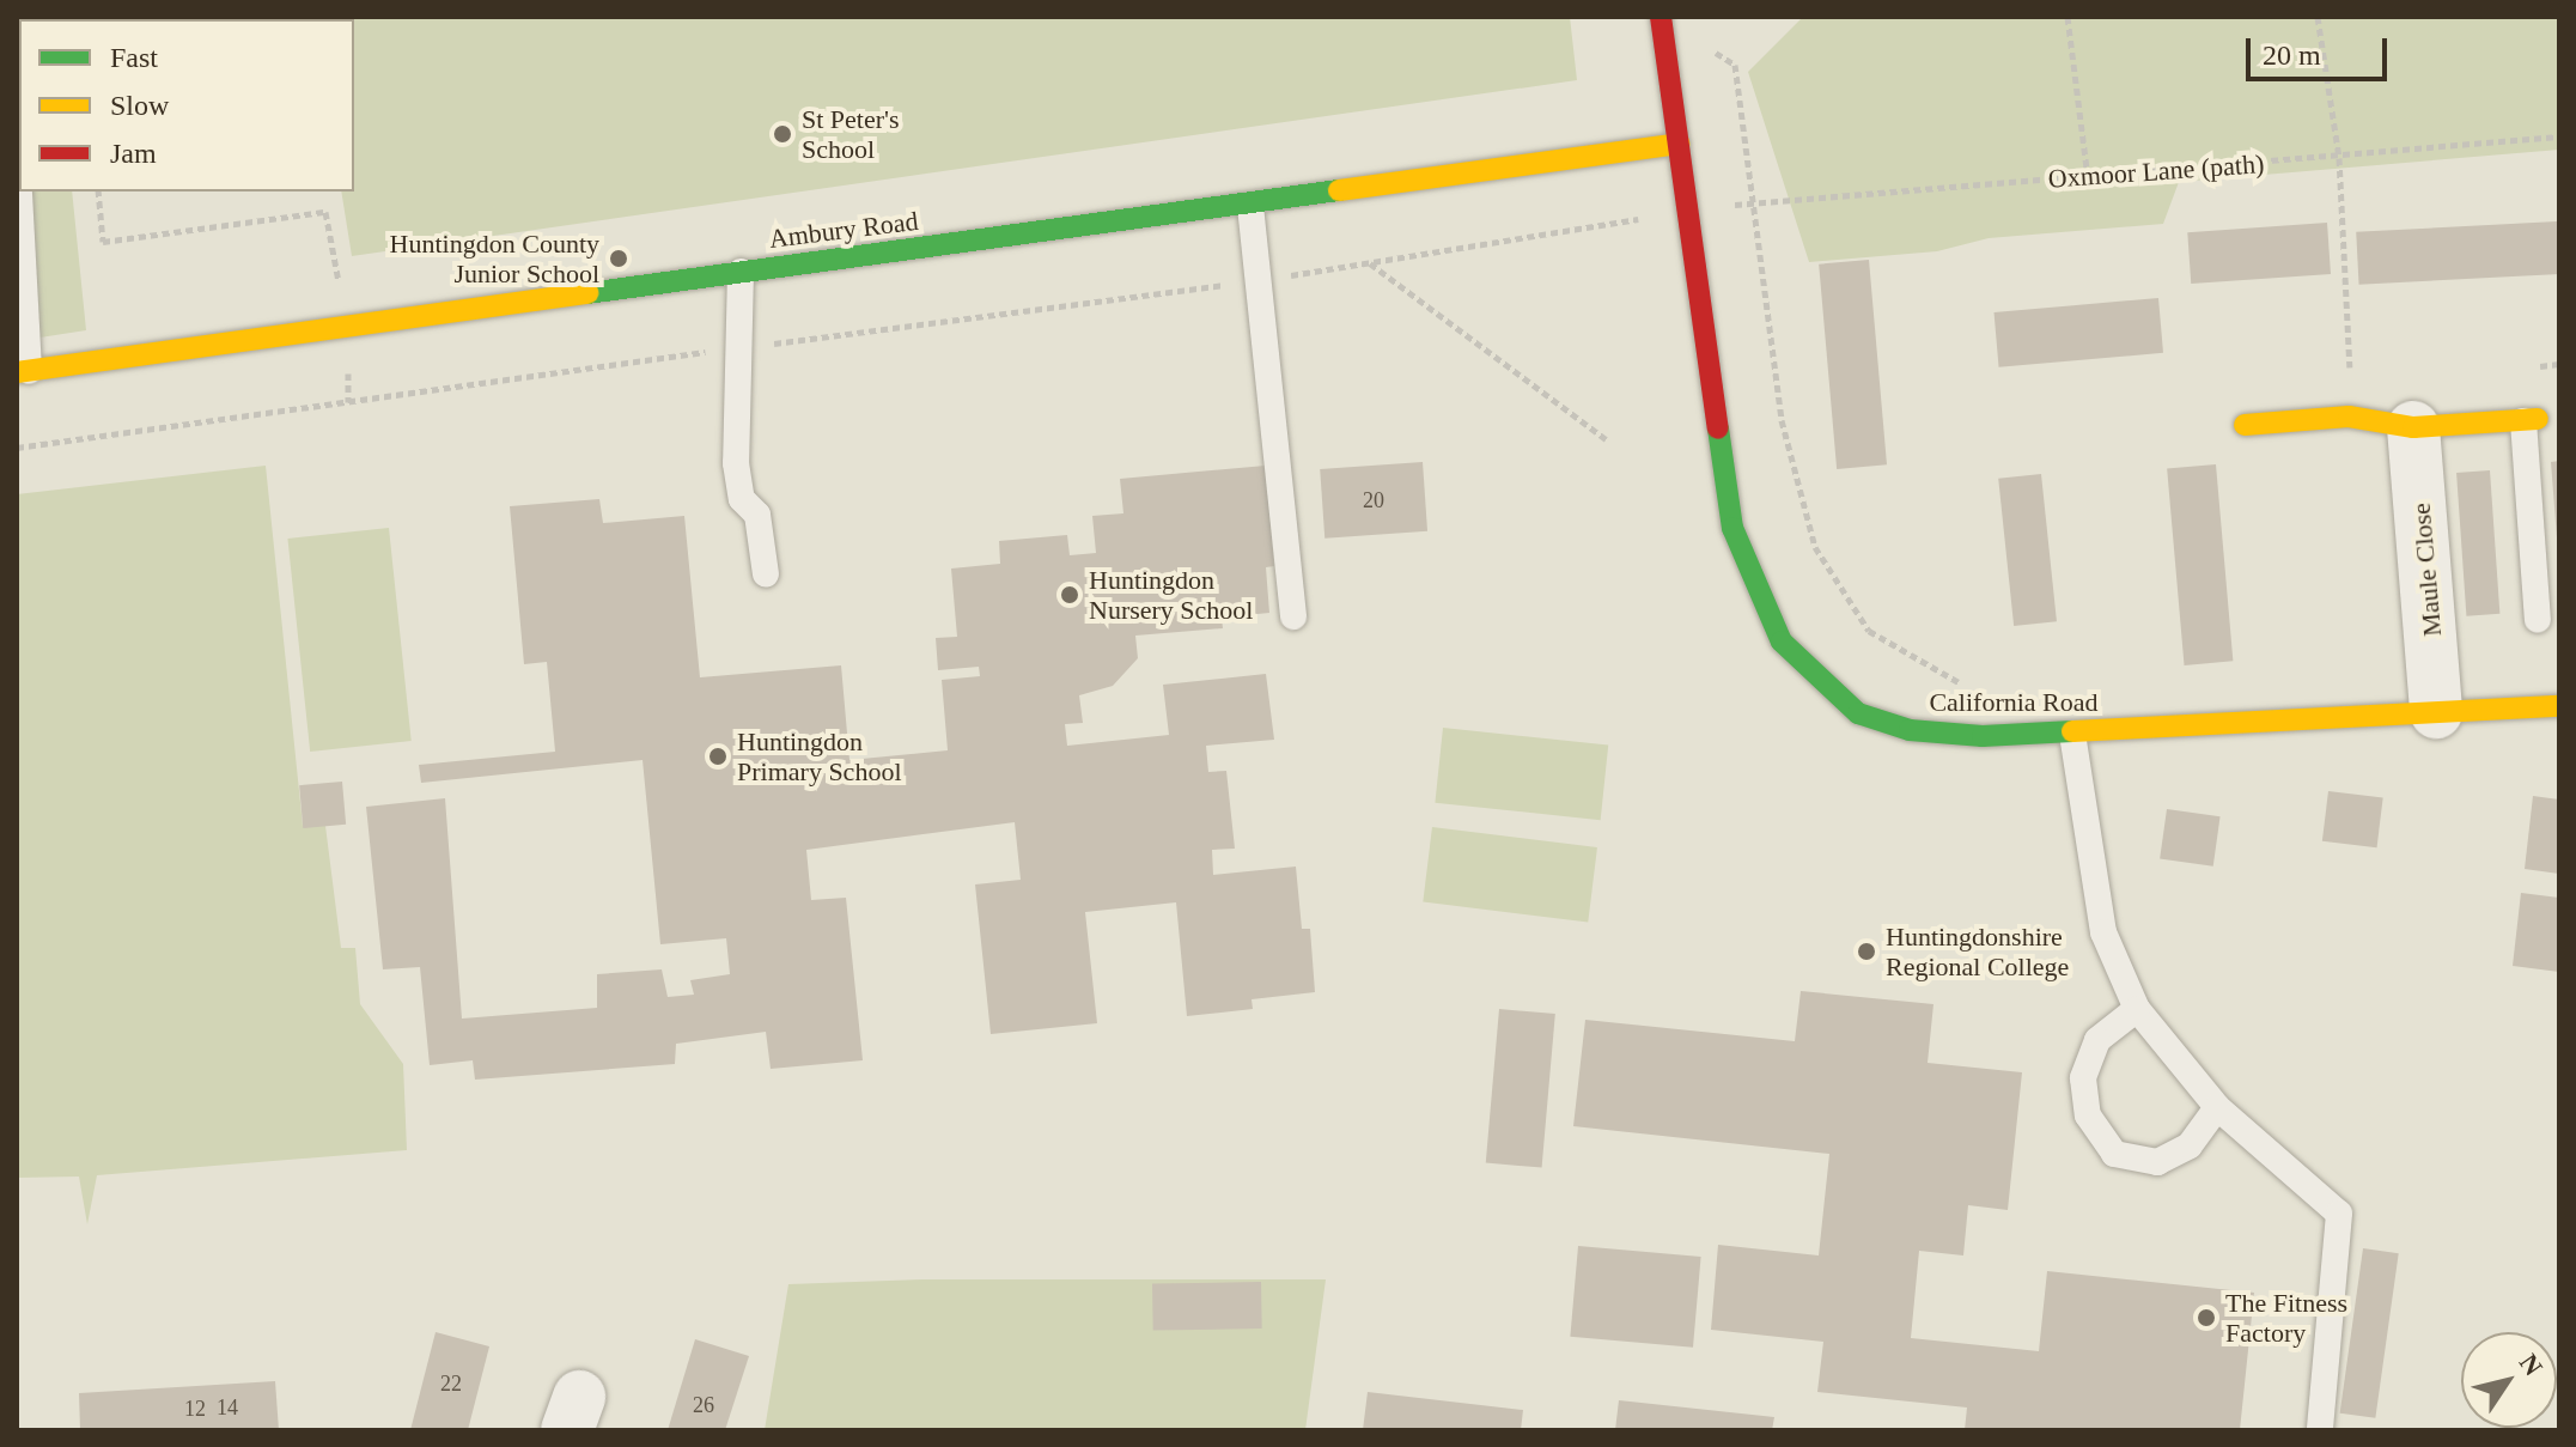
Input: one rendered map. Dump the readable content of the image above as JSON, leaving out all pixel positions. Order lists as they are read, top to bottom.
{
  "streets": {
    "street": ["Ambury Road", "Maule Close", "California Road"],
    "path": ["Oxmoor Lane (path)"]
  },
  "crossings": [
    ["Oxmoor Lane (path)", "California Road"],
    ["Ambury Road", "California Road"],
    ["Maule Close", "California Road"]
  ],
  "places": [
    "St Peter's School",
    "Huntingdon County Junior School",
    "Huntingdon Nursery School",
    "Huntingdon Primary School",
    "Huntingdonshire Regional College",
    "The Fitness Factory"
  ],
  "house_numbers": [
    "20",
    "22",
    "26",
    "14",
    "12"
  ],
  "legend": ["Fast", "Slow", "Jam"],
  "scale_bar": "20 m",
  "north": "top right"
}
